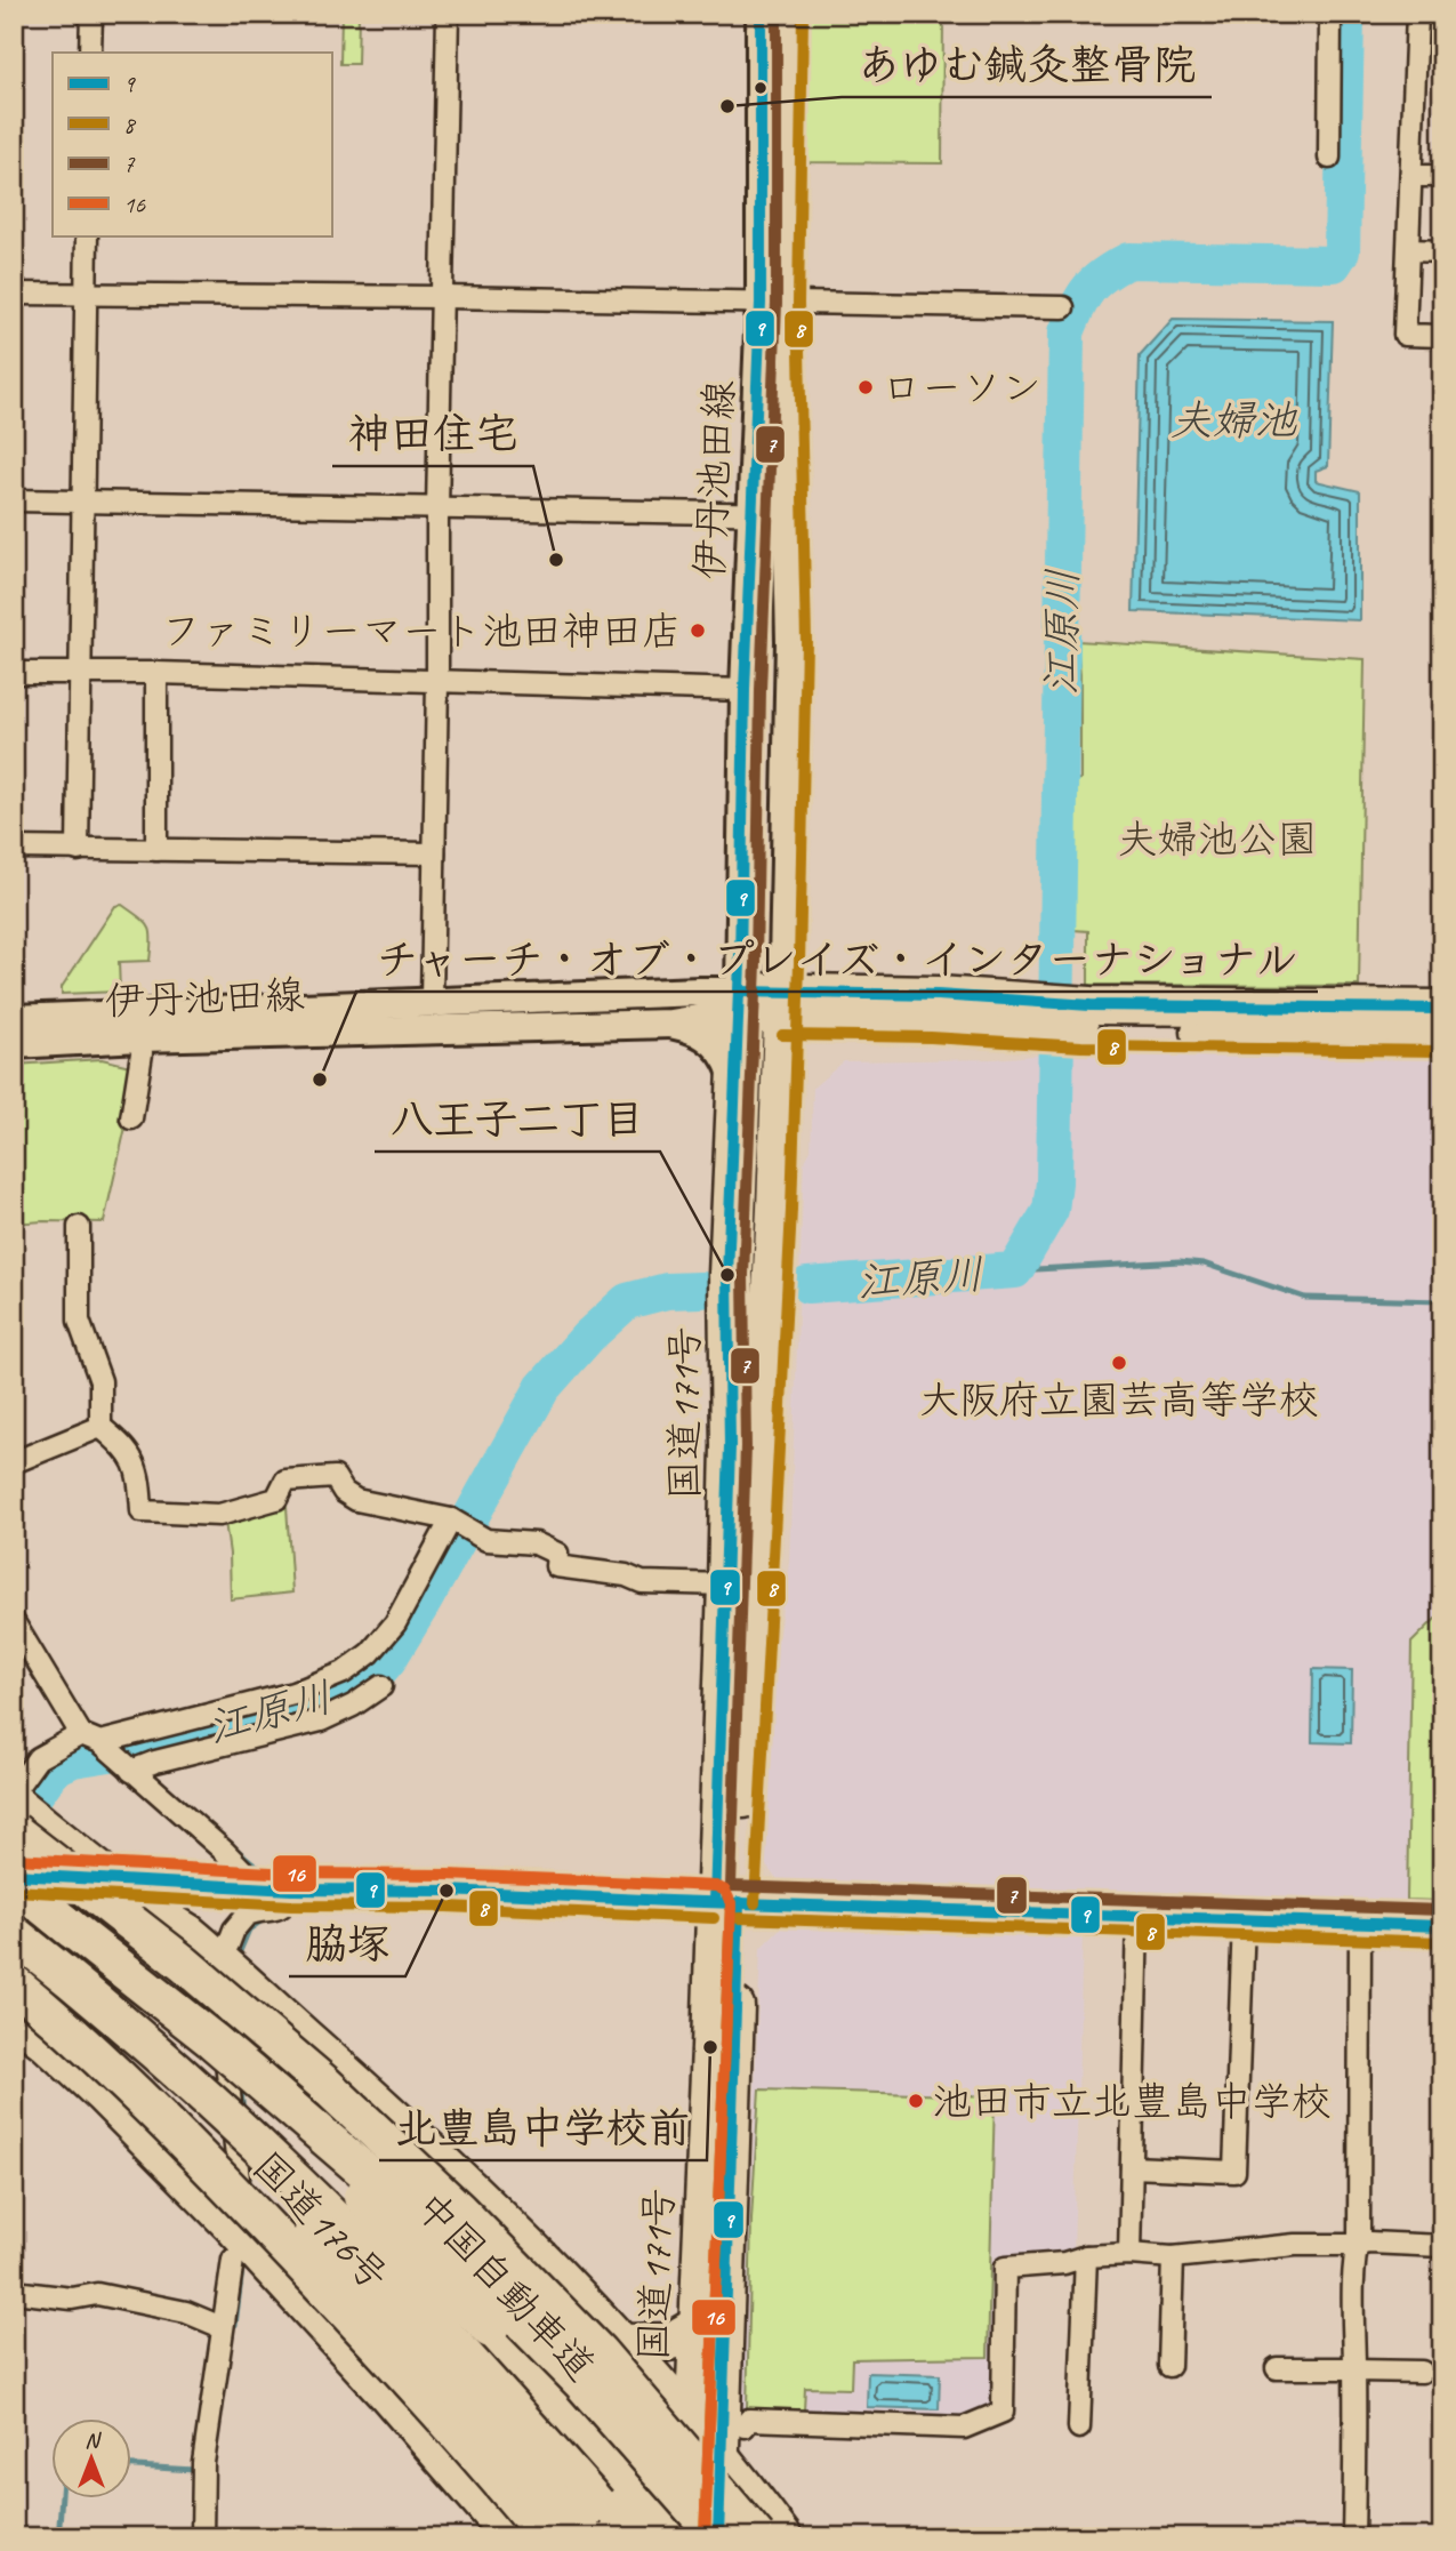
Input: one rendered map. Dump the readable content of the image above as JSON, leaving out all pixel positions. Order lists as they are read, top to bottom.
{
  "streets": {
    "highway": ["国道171号", "国道176号", "中国自動車道"],
    "main road": ["伊丹池田線"]
  },
  "crossings": [
    ["伊丹池田線", "国道171号"]
  ],
  "water": ["夫婦池", "江原川"],
  "parks": ["夫婦池公園"],
  "places": [
    "あゆむ鍼灸整骨院",
    "ローソン",
    "神田住宅",
    "ファミリーマート池田神田店",
    "チャーチ・オブ・プレイズ・インターナショナル",
    "八王子二丁目",
    "大阪府立園芸高等学校",
    "脇塚",
    "北豊島中学校前",
    "池田市立北豊島中学校"
  ],
  "lines": [
    "transit line 9",
    "transit line 8",
    "transit line 7",
    "transit line 16"
  ],
  "legend": [
    "9",
    "8",
    "7",
    "16"
  ],
  "north": "top"
}
